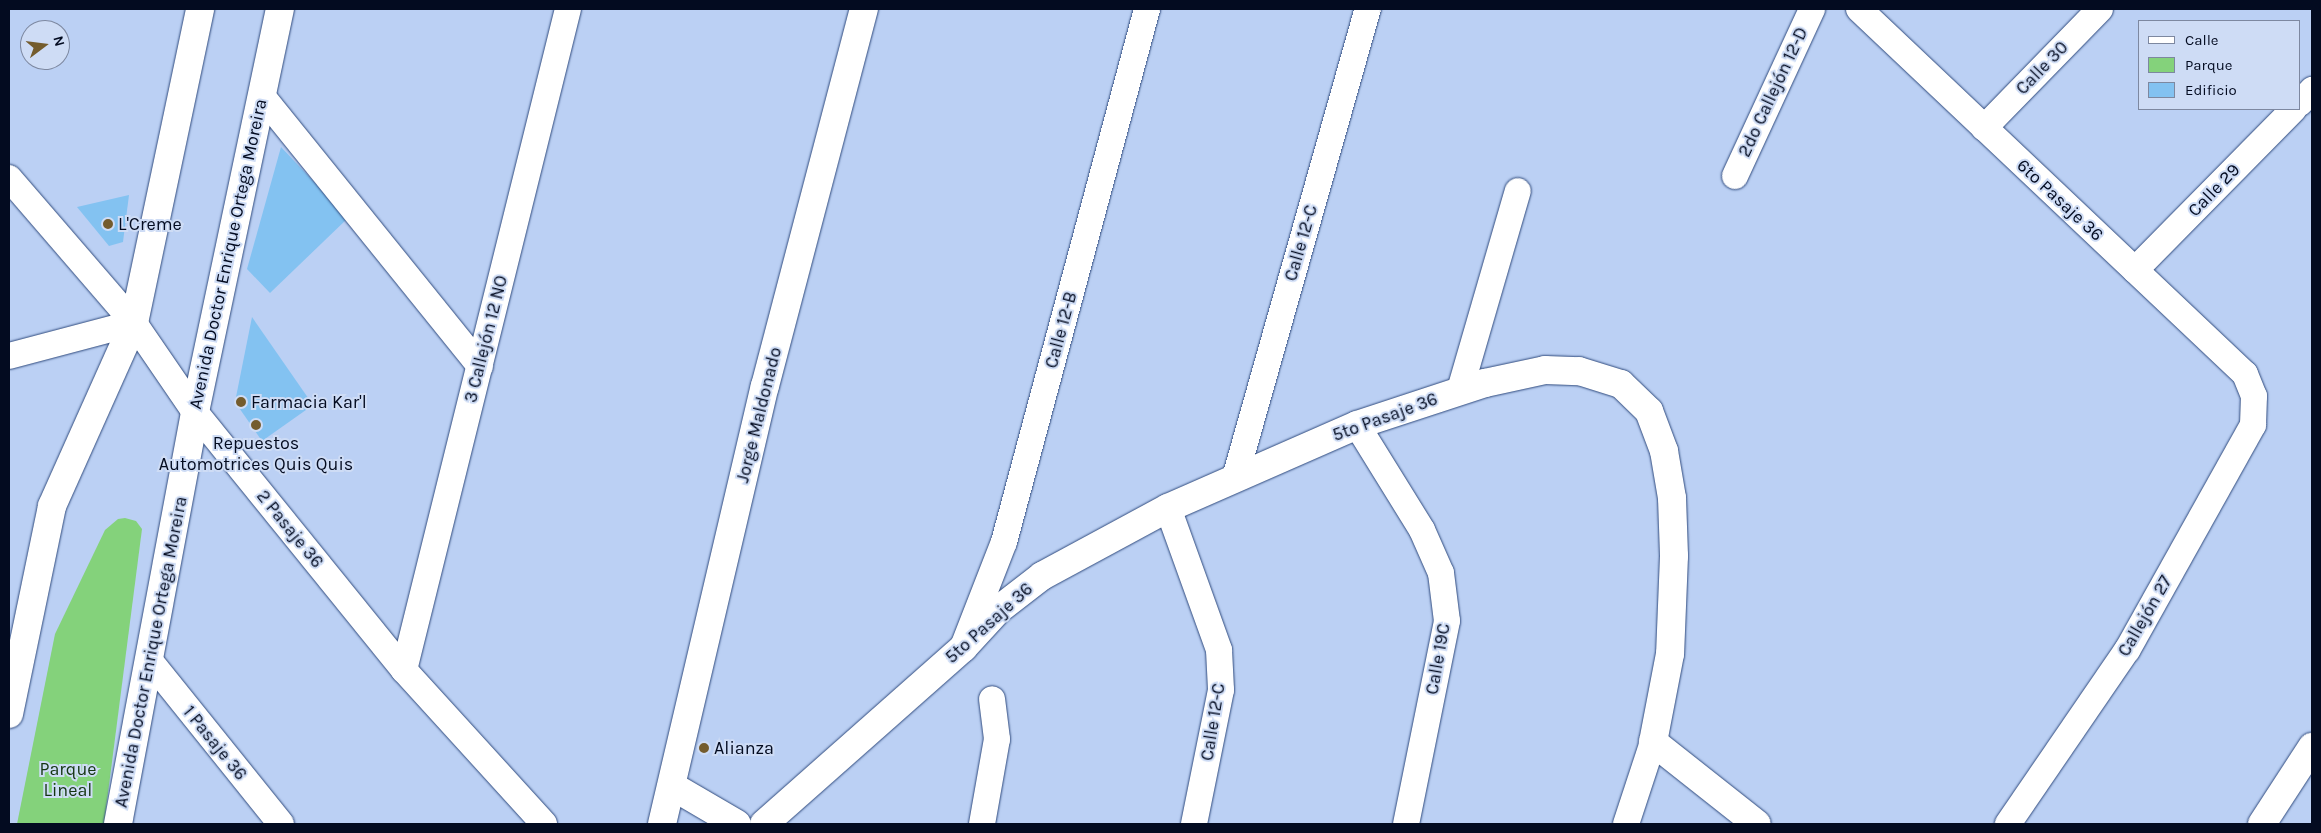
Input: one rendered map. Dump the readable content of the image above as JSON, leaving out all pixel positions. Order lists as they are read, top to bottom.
{
  "streets": {
    "street": [
      "Calle 30",
      "2do Callejón 12-D",
      "Calle 29",
      "6to Pasaje 36",
      "Calle 12-C",
      "Avenida Doctor Enrique Ortega Moreira",
      "Calle 12-B",
      "3 Callejón 12 NO",
      "Jorge Maldonado",
      "5to Pasaje 36",
      "2 Pasaje 36",
      "Callejón 27",
      "Calle 19C",
      "1 Pasaje 36"
    ]
  },
  "crossings": [
    ["Calle 30", "6to Pasaje 36"],
    ["Calle 29", "6to Pasaje 36"],
    ["6to Pasaje 36", "Callejón 27"],
    ["Calle 12-C", "5to Pasaje 36"],
    ["Avenida Doctor Enrique Ortega Moreira", "2 Pasaje 36"],
    ["Avenida Doctor Enrique Ortega Moreira", "1 Pasaje 36"],
    ["Calle 12-B", "5to Pasaje 36"],
    ["3 Callejón 12 NO", "2 Pasaje 36"],
    ["5to Pasaje 36", "Calle 19C"]
  ],
  "parks": ["Parque Lineal"],
  "places": [
    "L'Creme",
    "Farmacia Kar'l",
    "Repuestos Automotrices Quis Quis",
    "Alianza"
  ],
  "legend": ["Calle", "Parque", "Edificio"],
  "north": "right"
}
